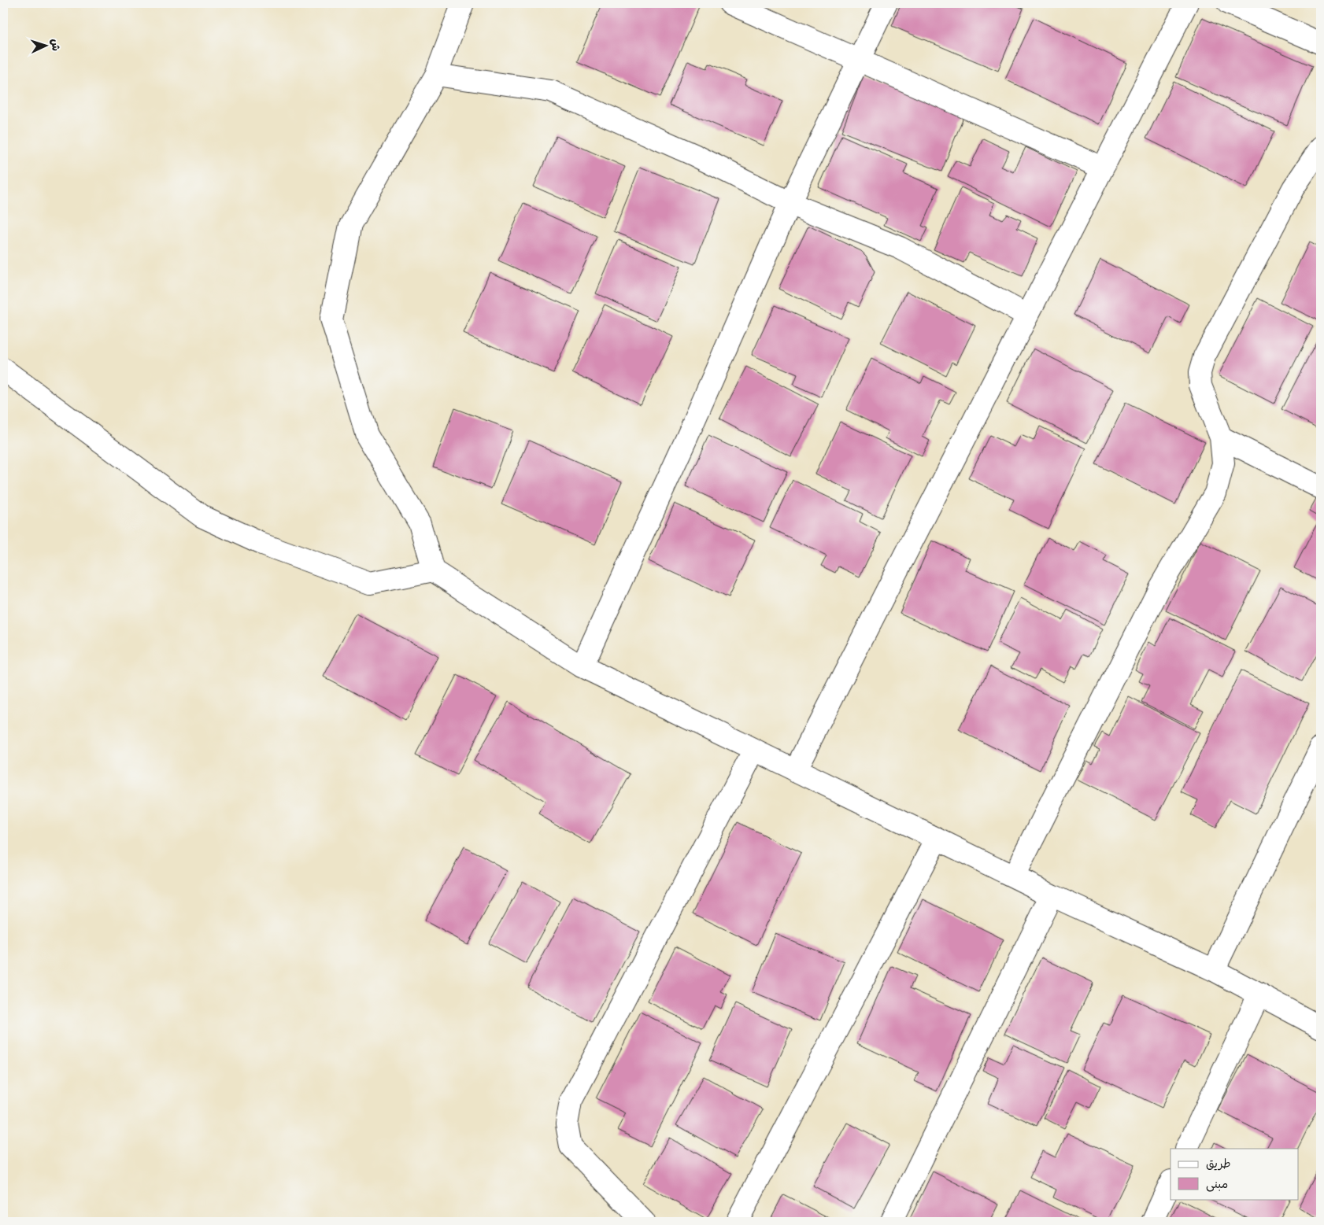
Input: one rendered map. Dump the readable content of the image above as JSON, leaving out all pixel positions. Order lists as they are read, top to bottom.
{
  "legend": ["طريق", "مبنى"],
  "north": "right"
}
